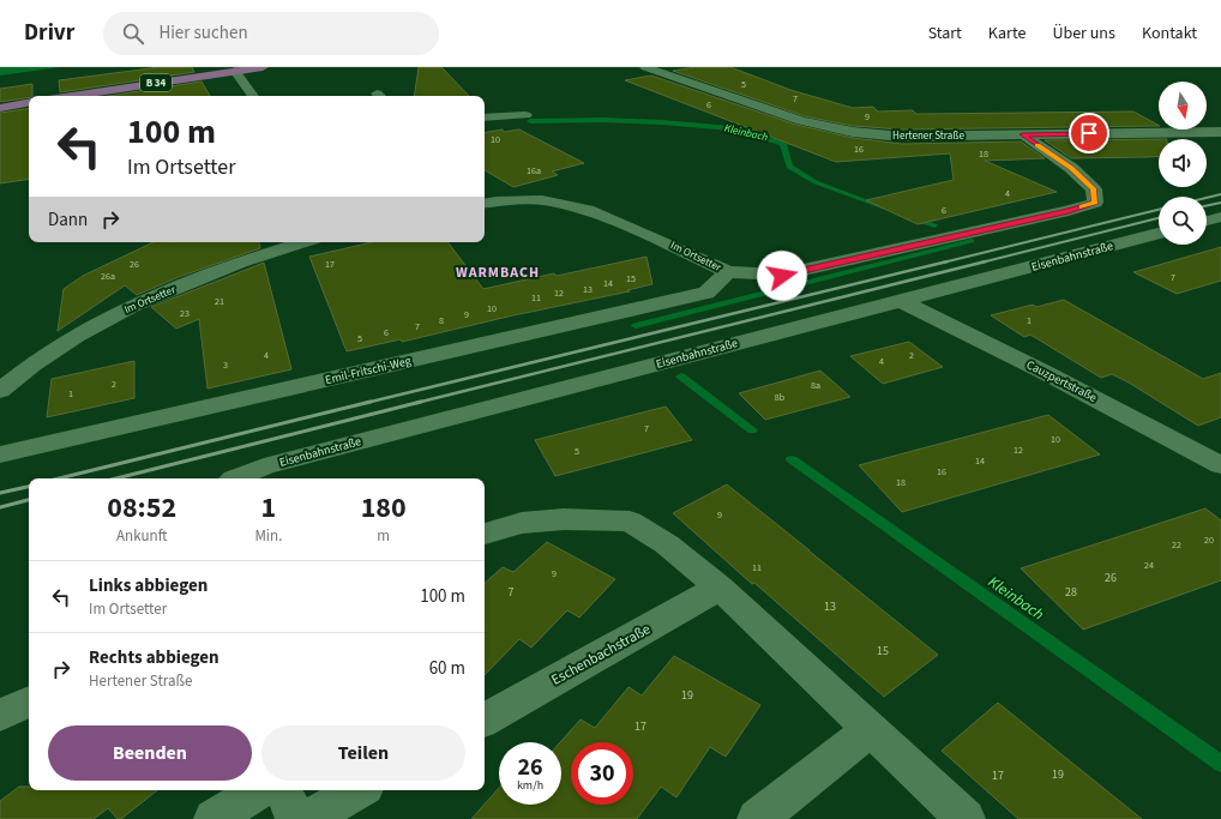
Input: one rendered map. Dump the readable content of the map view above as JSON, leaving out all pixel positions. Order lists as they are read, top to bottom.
{
  "streets": {
    "main road": ["B 34"],
    "street": [
      "Hertener Straße",
      "Im Ortsetter",
      "Eisenbahnstraße",
      "Emil-Fritschi-Weg",
      "Cauzpertstraße",
      "Eschenbachstraße"
    ]
  },
  "crossings": [
    ["Hertener Straße", "Im Ortsetter"],
    ["Im Ortsetter", "Emil-Fritschi-Weg"],
    ["Eisenbahnstraße", "Cauzpertstraße"]
  ],
  "districts": ["WARMBACH"],
  "water": ["Kleinbach"],
  "house_numbers": [
    "5",
    "7",
    "6",
    "9",
    "10",
    "16",
    "18",
    "16a",
    "4",
    "6",
    "26",
    "17",
    "26a",
    "7",
    "15",
    "14",
    "13",
    "12",
    "11",
    "21",
    "10",
    "23",
    "9",
    "8",
    "1",
    "7",
    "6",
    "5",
    "4",
    "2",
    "4",
    "3",
    "2",
    "8a",
    "1",
    "8b",
    "7",
    "10",
    "12",
    "5",
    "14",
    "16",
    "18",
    "9",
    "20",
    "22",
    "24",
    "11",
    "9",
    "26",
    "7",
    "28",
    "13",
    "15",
    "19",
    "17",
    "19",
    "17"
  ],
  "north": "bottom",
  "page": {
    "header": "Drivr",
    "search": "Hier suchen",
    "nav": [
      "Start",
      "Karte",
      "Über uns",
      "Kontakt"
    ],
    "turn": ["100 m", "Im Ortsetter"],
    "then": "Dann",
    "eta": [
      "08:52",
      "Ankunft",
      "1",
      "Min.",
      "180",
      "m"
    ],
    "list": [
      {
        "name": "Links abbiegen",
        "note": "Im Ortsetter",
        "value": "100 m"
      },
      {
        "name": "Rechts abbiegen",
        "note": "Hertener Straße",
        "value": "60 m"
      }
    ],
    "buttons": ["Beenden", "Teilen"],
    "speed": "26 km/h",
    "limit": "30"
  }
}
